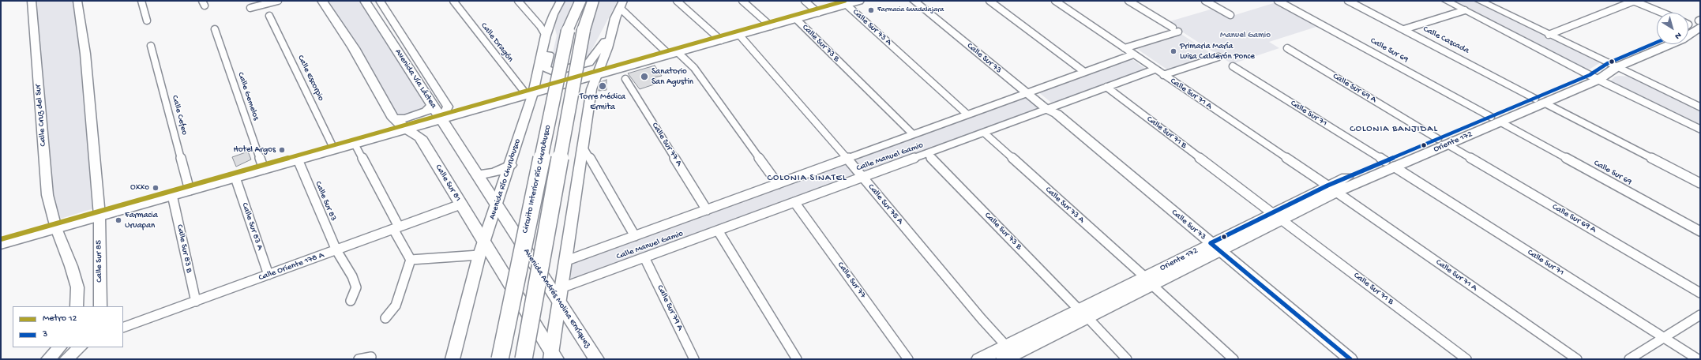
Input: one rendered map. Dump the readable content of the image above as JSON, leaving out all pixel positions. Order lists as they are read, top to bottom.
{
  "streets": {
    "highway": ["Circuito Interior Río Churubusco"],
    "main road": [
      "Avenida Vía Láctea",
      "Oriente 172",
      "Calle Sur 81",
      "Avenida Andrés Molina Enríquez"
    ],
    "street": [
      "Calle Sur 73 A",
      "Calle Cascada",
      "Calle Dragón",
      "Calle Sur 73 B",
      "Calle Sur 69",
      "Calle Sur 73",
      "Calle Escorpio",
      "Calle Sur 69 A",
      "Calle Sur 71 A",
      "Calle Gemelos",
      "Calle Sur 71",
      "Calle Cruz del Sur",
      "Calle Cefeo",
      "Calle Sur 71 B",
      "Calle Sur 77 A",
      "Calle Manuel Gamio",
      "Avenida Río Churubusco",
      "Calle Sur 83",
      "Calle Sur 75 A",
      "Calle Sur 83 A",
      "Calle Sur 83 B",
      "Calle Sur 85",
      "Calle Oriente 178 A",
      "Calle Sur 77",
      "Calle Sur 79 A"
    ]
  },
  "crossings": [
    ["Calle Sur 73 A", "Oriente 172"],
    ["Calle Sur 73 A", "Calle Manuel Gamio"],
    ["Calle Cascada", "Oriente 172"],
    ["Calle Dragón", "Avenida Río Churubusco"],
    ["Calle Sur 73 B", "Oriente 172"],
    ["Calle Sur 73 B", "Calle Manuel Gamio"],
    ["Calle Sur 69", "Oriente 172"],
    ["Calle Sur 73", "Oriente 172"],
    ["Calle Sur 73", "Calle Manuel Gamio"],
    ["Calle Sur 69 A", "Oriente 172"],
    ["Calle Sur 71 A", "Oriente 172"],
    ["Calle Sur 71 A", "Calle Manuel Gamio"],
    ["Calle Sur 71", "Oriente 172"],
    ["Calle Sur 71 B", "Oriente 172"],
    ["Calle Sur 71 B", "Calle Manuel Gamio"],
    ["Oriente 172", "Calle Sur 75 A"],
    ["Calle Sur 77 A", "Calle Manuel Gamio"],
    ["Calle Manuel Gamio", "Calle Sur 75 A"],
    ["Calle Manuel Gamio", "Calle Sur 77"],
    ["Calle Manuel Gamio", "Calle Sur 79 A"],
    ["Avenida Río Churubusco", "Calle Sur 81"],
    ["Avenida Río Churubusco", "Avenida Andrés Molina Enríquez"],
    ["Calle Sur 81", "Calle Oriente 178 A"],
    ["Calle Sur 83", "Calle Oriente 178 A"],
    ["Calle Sur 83 A", "Calle Oriente 178 A"],
    ["Calle Sur 83 B", "Calle Oriente 178 A"]
  ],
  "districts": ["COLONIA BANJIDAL", "COLONIA SINATEL"],
  "parks": ["Manuel Gamio"],
  "places": [
    "Farmacia Guadalajara",
    "Primaria María Luisa Calderón Ponce",
    "Sanatorio San Agustin",
    "Torre Médica Ermita",
    "Hotel Argos",
    "Oxxo",
    "Farmacia Uruapan"
  ],
  "lines": ["metro line 12", "transit line 3"],
  "legend": ["Metro 12", "3"],
  "north": "bottom right"
}
